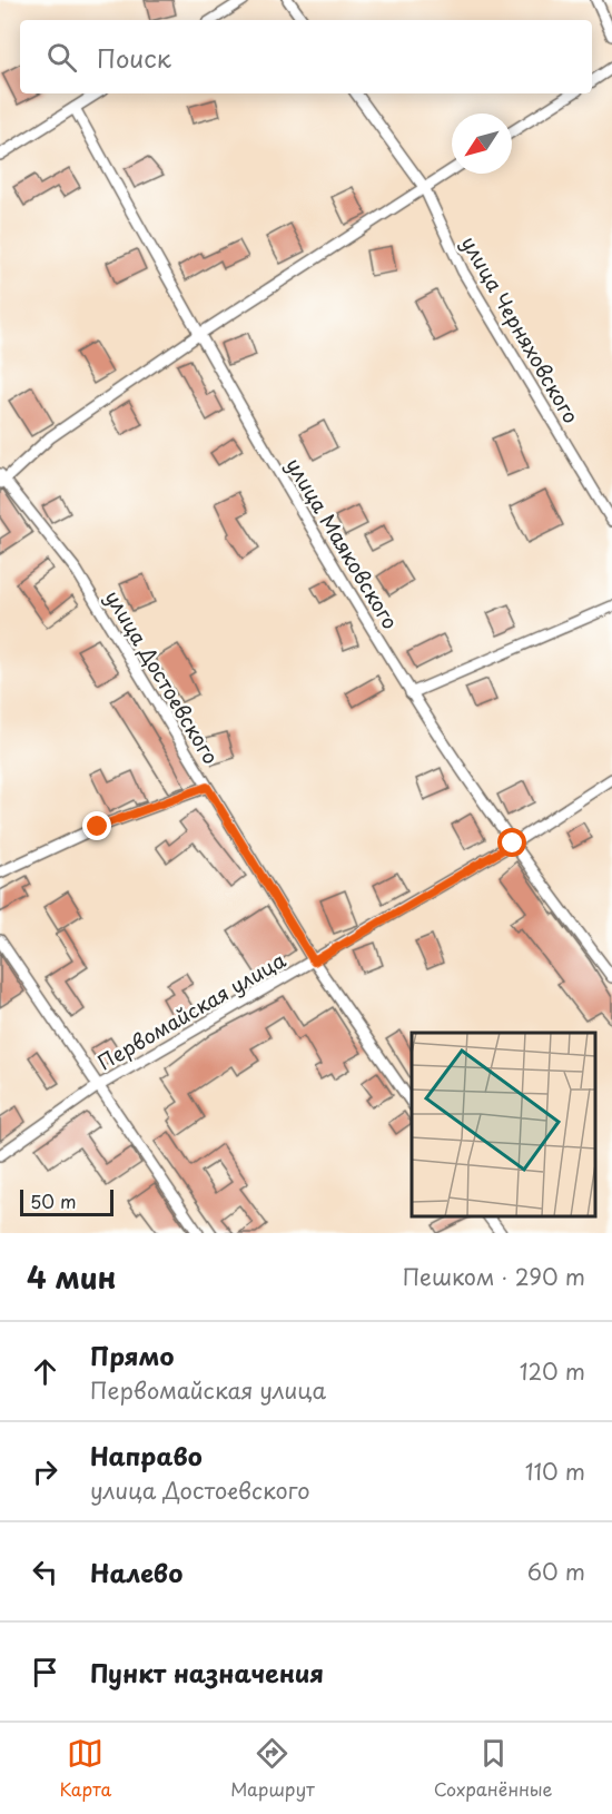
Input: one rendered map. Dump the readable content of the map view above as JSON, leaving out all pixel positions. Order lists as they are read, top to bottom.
{
  "streets": {
    "street": [
      "улица Черняховского",
      "улица Маяковского",
      "улица Достоевского",
      "Первомайская улица"
    ]
  },
  "crossings": [
    ["улица Маяковского", "Первомайская улица"],
    ["улица Достоевского", "Первомайская улица"]
  ],
  "scale_bar": "50 m",
  "north": "bottom left",
  "page": {
    "search": "Поиск",
    "scale": "50 m",
    "heading": ["4 мин", "Пешком · 290 m"],
    "list": [
      ["Прямо", "Первомайская улица", "120 m"],
      ["Направо", "улица Достоевского", "110 m"],
      ["Налево", "60 m"],
      "Пункт назначения"
    ],
    "nav": ["Карта", "Маршрут", "Сохранённые"]
  }
}
